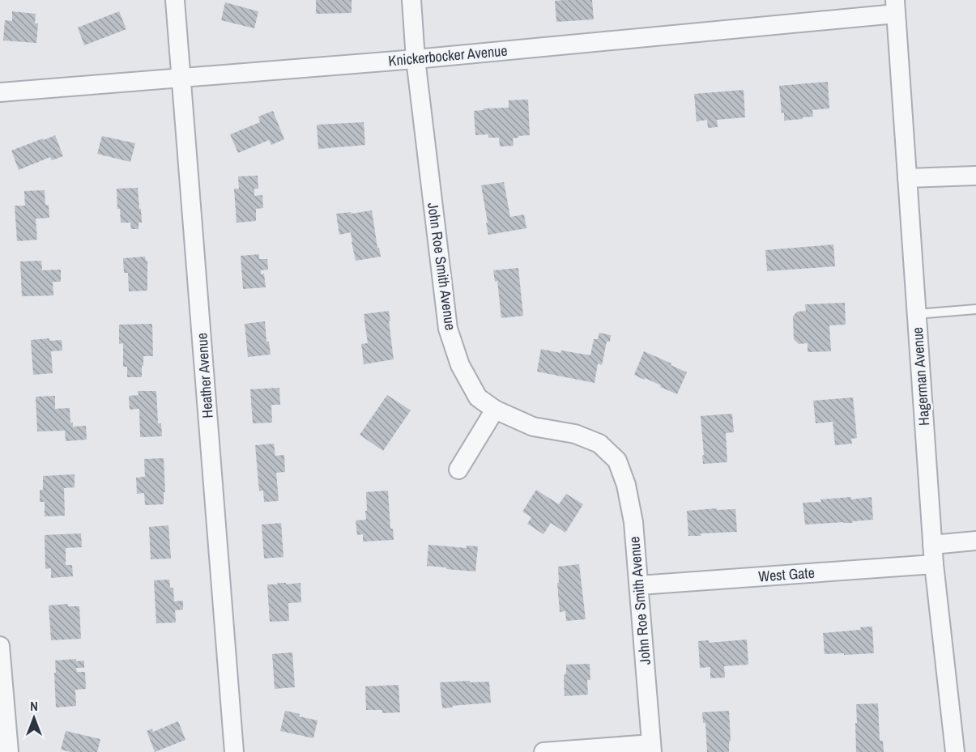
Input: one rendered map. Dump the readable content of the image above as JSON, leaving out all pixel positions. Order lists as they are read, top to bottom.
{
  "streets": {
    "street": [
      "Knickerbocker Avenue",
      "John Roe Smith Avenue",
      "Heather Avenue",
      "Hagerman Avenue",
      "West Gate"
    ]
  },
  "crossings": [
    ["Knickerbocker Avenue", "John Roe Smith Avenue"],
    ["Knickerbocker Avenue", "Heather Avenue"],
    ["Knickerbocker Avenue", "Hagerman Avenue"],
    ["John Roe Smith Avenue", "West Gate"],
    ["Hagerman Avenue", "West Gate"]
  ],
  "north": "top"
}
